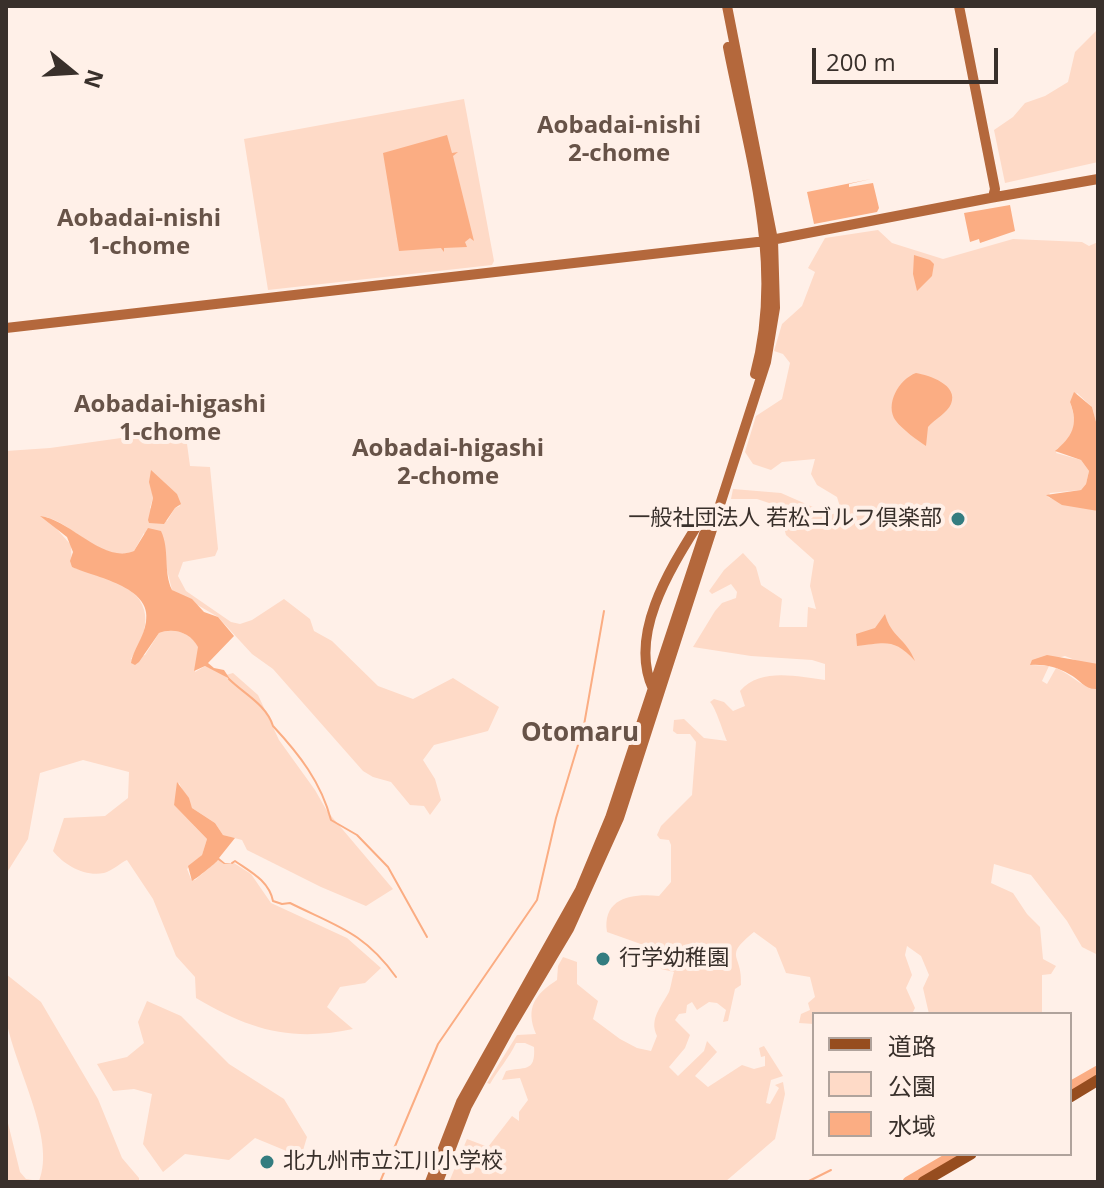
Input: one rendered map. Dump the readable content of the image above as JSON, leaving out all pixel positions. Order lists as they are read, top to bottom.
{
  "districts": [
    "Aobadai-nishi 2-chome",
    "Aobadai-nishi 1-chome",
    "Aobadai-higashi 1-chome",
    "Aobadai-higashi 2-chome",
    "Otomaru"
  ],
  "places": ["一般社団法人 若松ゴルフ倶楽部", "行学幼稚園", "北九州市立江川小学校"],
  "legend": ["道路", "公園", "水域"],
  "scale_bar": "200 m",
  "north": "right"
}
